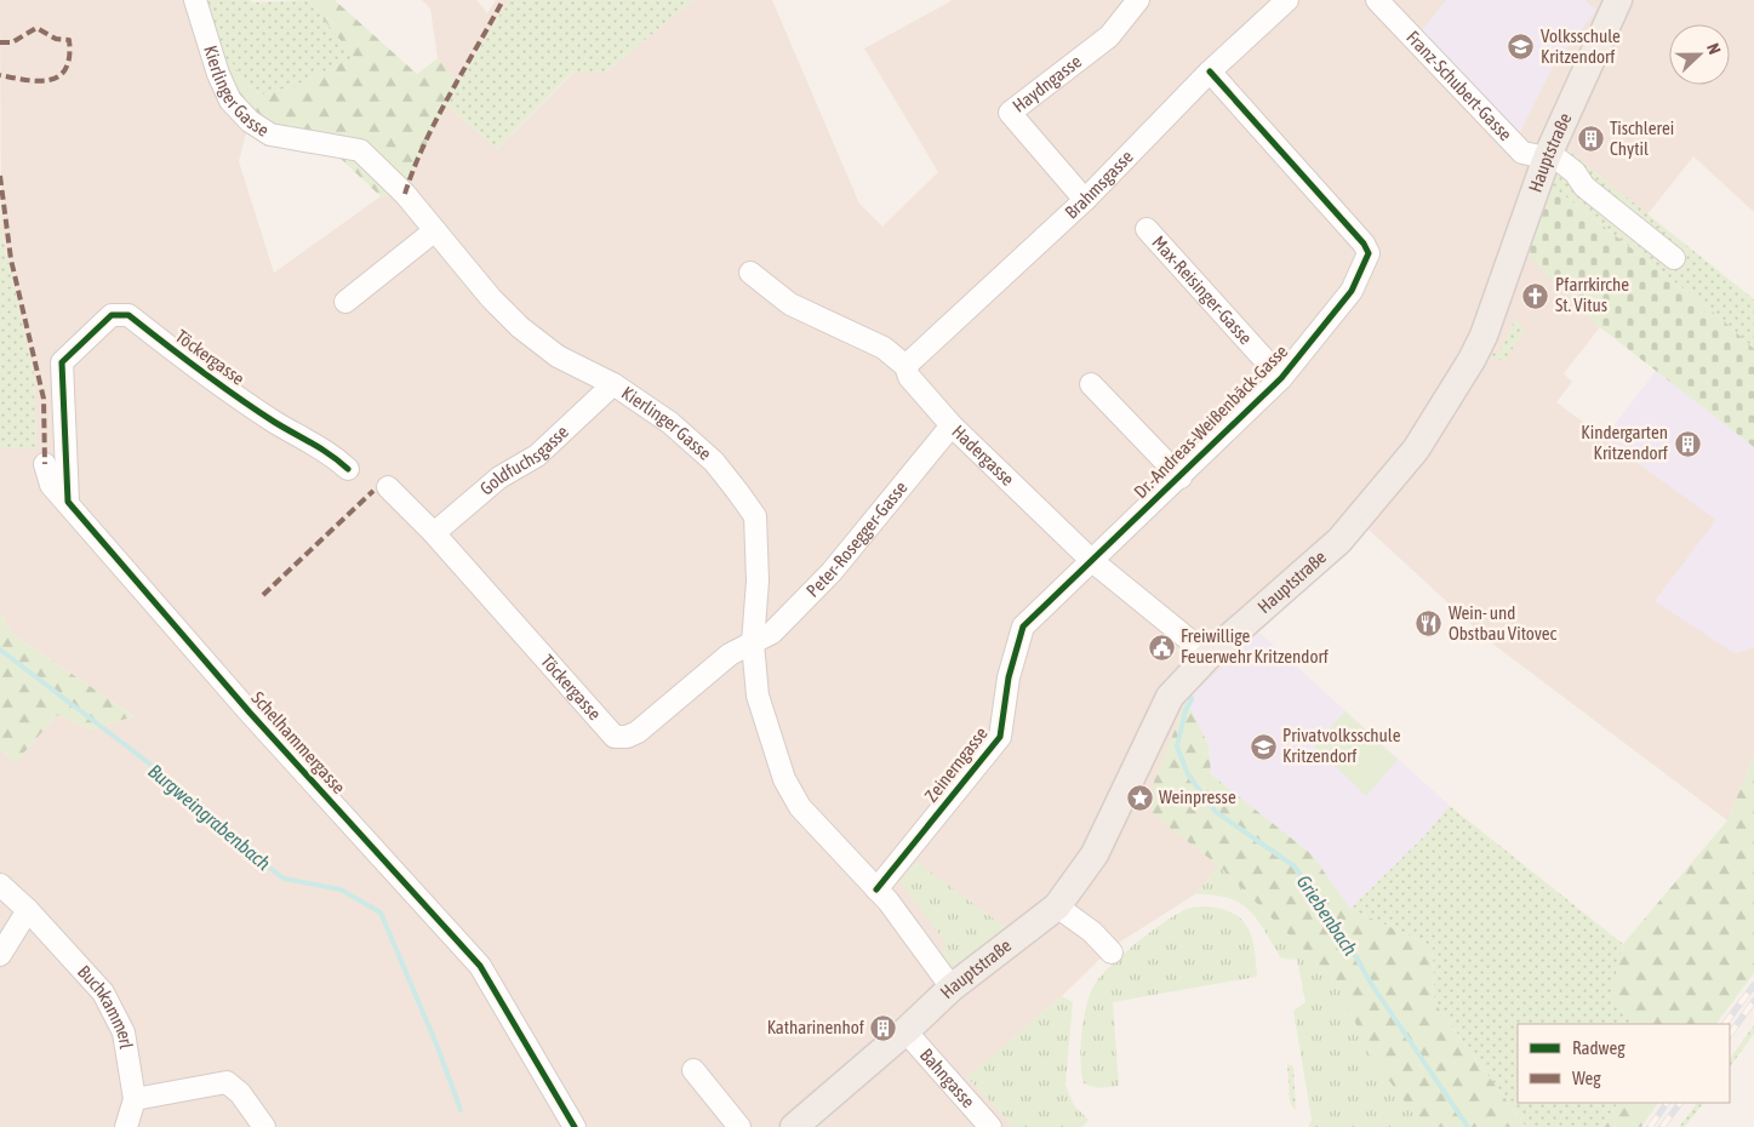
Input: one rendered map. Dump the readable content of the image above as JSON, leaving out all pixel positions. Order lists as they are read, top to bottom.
{
  "streets": {
    "main road": ["Hauptstraße"],
    "street": [
      "Haydngasse",
      "Franz-Schubert-Gasse",
      "Kierlinger Gasse",
      "Brahmsgasse",
      "Max-Reisinger-Gasse",
      "Töckergasse",
      "Dr.-Andreas-Weißenbäck-Gasse",
      "Hadergasse",
      "Goldfuchsgasse",
      "Peter-Rosegger-Gasse",
      "Schelhammergasse",
      "Zeinerngasse",
      "Buchkammerl",
      "Bahngasse"
    ]
  },
  "crossings": [
    ["Haydngasse", "Brahmsgasse"],
    ["Franz-Schubert-Gasse", "Hauptstraße"],
    ["Kierlinger Gasse", "Hauptstraße"],
    ["Kierlinger Gasse", "Töckergasse"],
    ["Kierlinger Gasse", "Goldfuchsgasse"],
    ["Kierlinger Gasse", "Peter-Rosegger-Gasse"],
    ["Kierlinger Gasse", "Zeinerngasse"],
    ["Hauptstraße", "Hadergasse"],
    ["Hauptstraße", "Bahngasse"],
    ["Brahmsgasse", "Dr.-Andreas-Weißenbäck-Gasse"],
    ["Brahmsgasse", "Hadergasse"],
    ["Max-Reisinger-Gasse", "Dr.-Andreas-Weißenbäck-Gasse"],
    ["Töckergasse", "Goldfuchsgasse"],
    ["Töckergasse", "Peter-Rosegger-Gasse"],
    ["Töckergasse", "Schelhammergasse"],
    ["Dr.-Andreas-Weißenbäck-Gasse", "Hadergasse"],
    ["Dr.-Andreas-Weißenbäck-Gasse", "Zeinerngasse"],
    ["Hadergasse", "Peter-Rosegger-Gasse"],
    ["Hadergasse", "Zeinerngasse"]
  ],
  "water": ["Burgweingrabenbach", "Griebenbach"],
  "places": {
    "school or university": ["Volksschule Kritzendorf", "Privatvolksschule Kritzendorf"],
    "building": ["Tischlerei Chytil", "Kindergarten Kritzendorf", "Katharinenhof"],
    "church": ["Pfarrkirche St. Vitus"],
    "restaurant": ["Wein- und Obstbau Vitovec"],
    "public building": ["Freiwillige Feuerwehr Kritzendorf"],
    "place": ["Weinpresse"]
  },
  "legend": ["Radweg", "Weg"],
  "north": "right"
}
